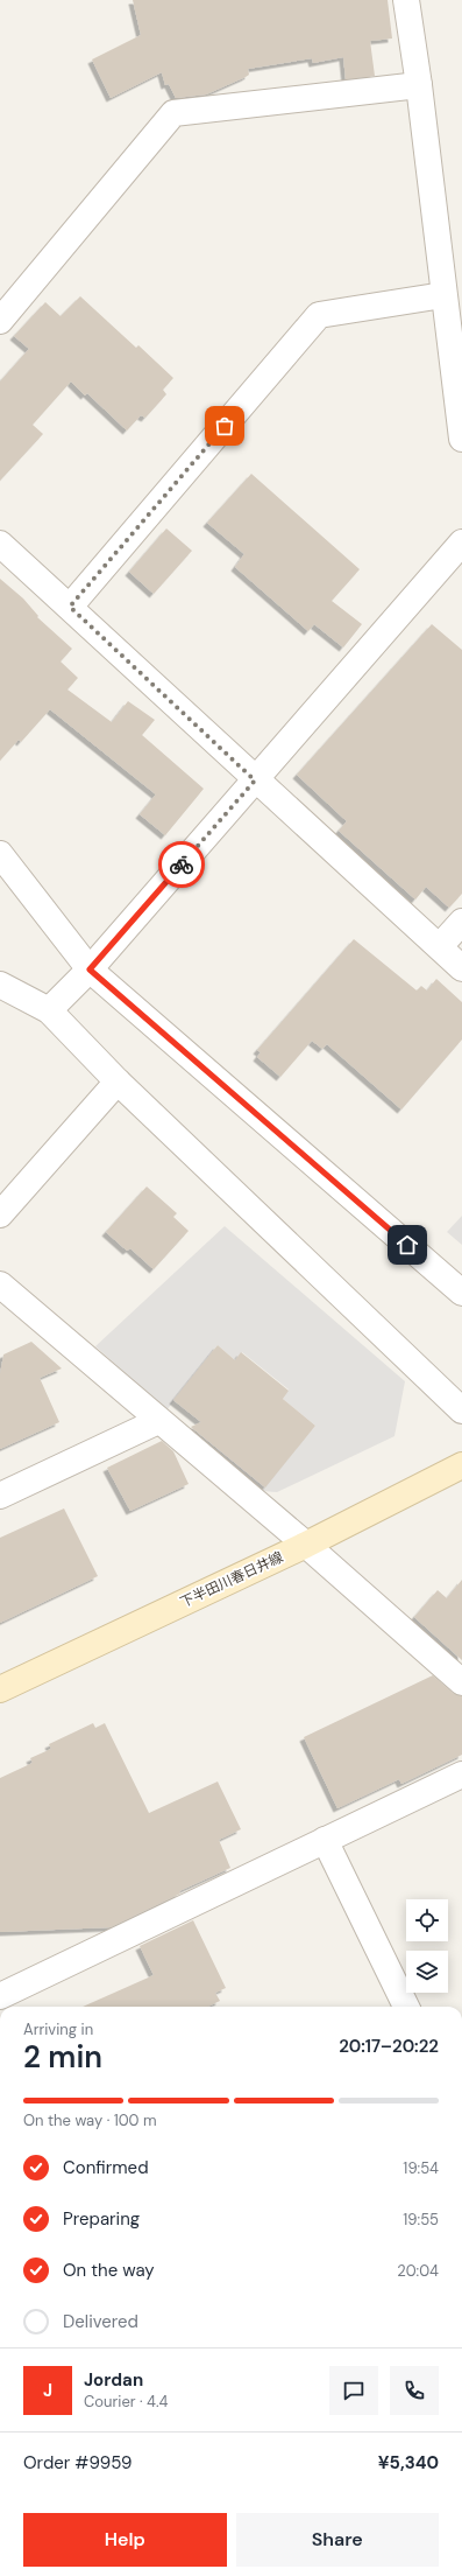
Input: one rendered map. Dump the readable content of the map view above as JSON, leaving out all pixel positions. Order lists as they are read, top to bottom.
{
  "streets": {
    "main road": ["下半田川春日井線"]
  },
  "page": {
    "heading": ["2 min", "Arriving in", "20:17–20:22"],
    "panel": [
      "Jordan",
      "Courier · 4.4",
      "Order #9959",
      "¥5,340"
    ],
    "bar": "On the way · 100 m",
    "list": [
      ["Confirmed", "19:54"],
      ["Preparing", "19:55"],
      ["On the way", "20:04"],
      "Delivered"
    ],
    "round": "J",
    "buttons": ["Help", "Share"]
  }
}
